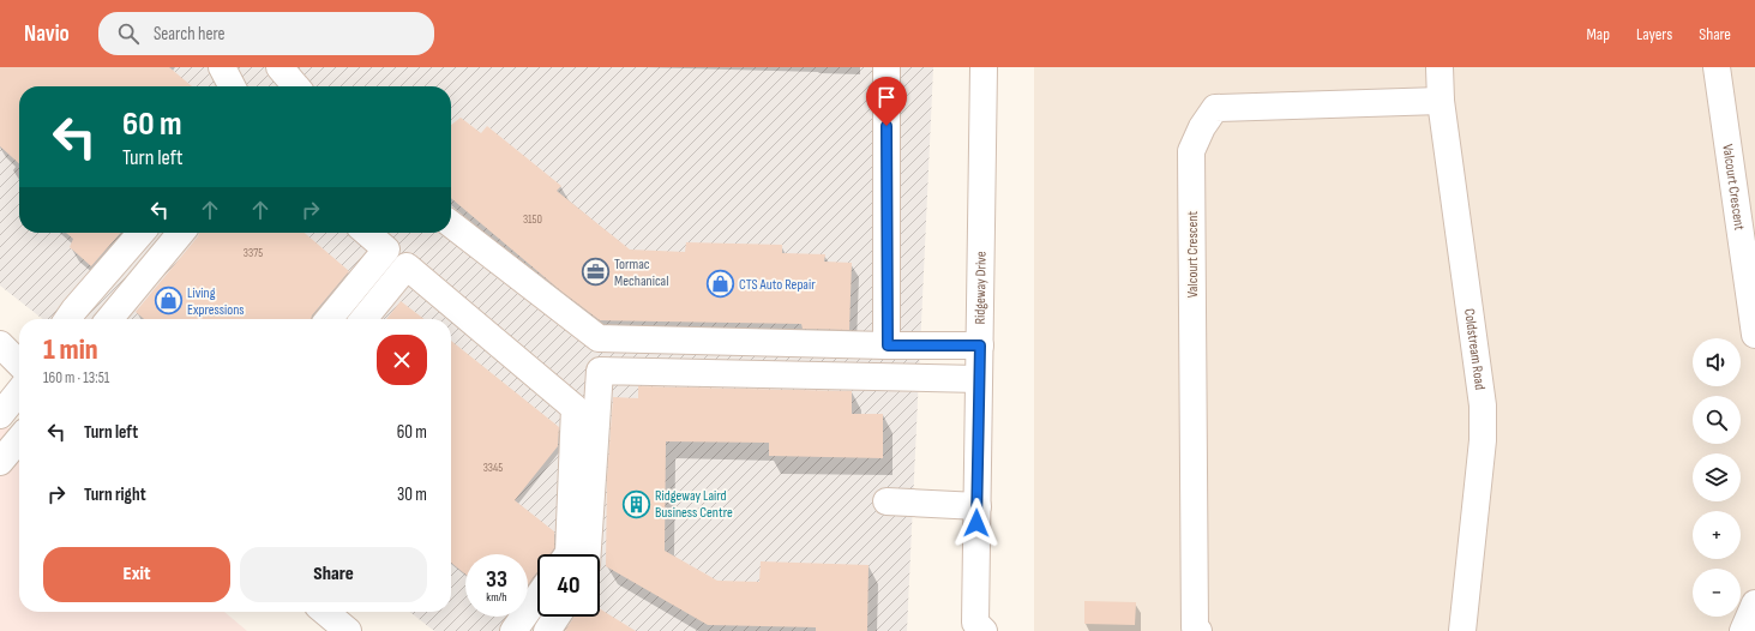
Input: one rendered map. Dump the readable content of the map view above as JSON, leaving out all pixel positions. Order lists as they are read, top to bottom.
{
  "streets": {
    "street": ["Valcourt Crescent", "Ridgeway Drive", "Coldstream Road"]
  },
  "crossings": [
    ["Valcourt Crescent", "Coldstream Road"]
  ],
  "places": {
    "office": ["Tormac Mechanical"],
    "shop": ["CTS Auto Repair", "Living Expressions"],
    "building": ["Ridgeway Laird Business Centre"]
  },
  "house_numbers": ["3150", "3375", "3345"],
  "page": {
    "header": "Navio",
    "search": "Search here",
    "nav": ["Map", "Layers", "Share"],
    "turn": ["60 m", "Turn left"],
    "heading": ["1 min", "160 m · 13:51"],
    "map_buttons": ["+", "−"],
    "list": [
      {
        "name": "Turn left",
        "value": "60 m"
      },
      {
        "name": "Turn right",
        "value": "30 m"
      }
    ],
    "buttons": ["Exit", "Share"],
    "speed": "33 km/h",
    "limit": "40"
  }
}
